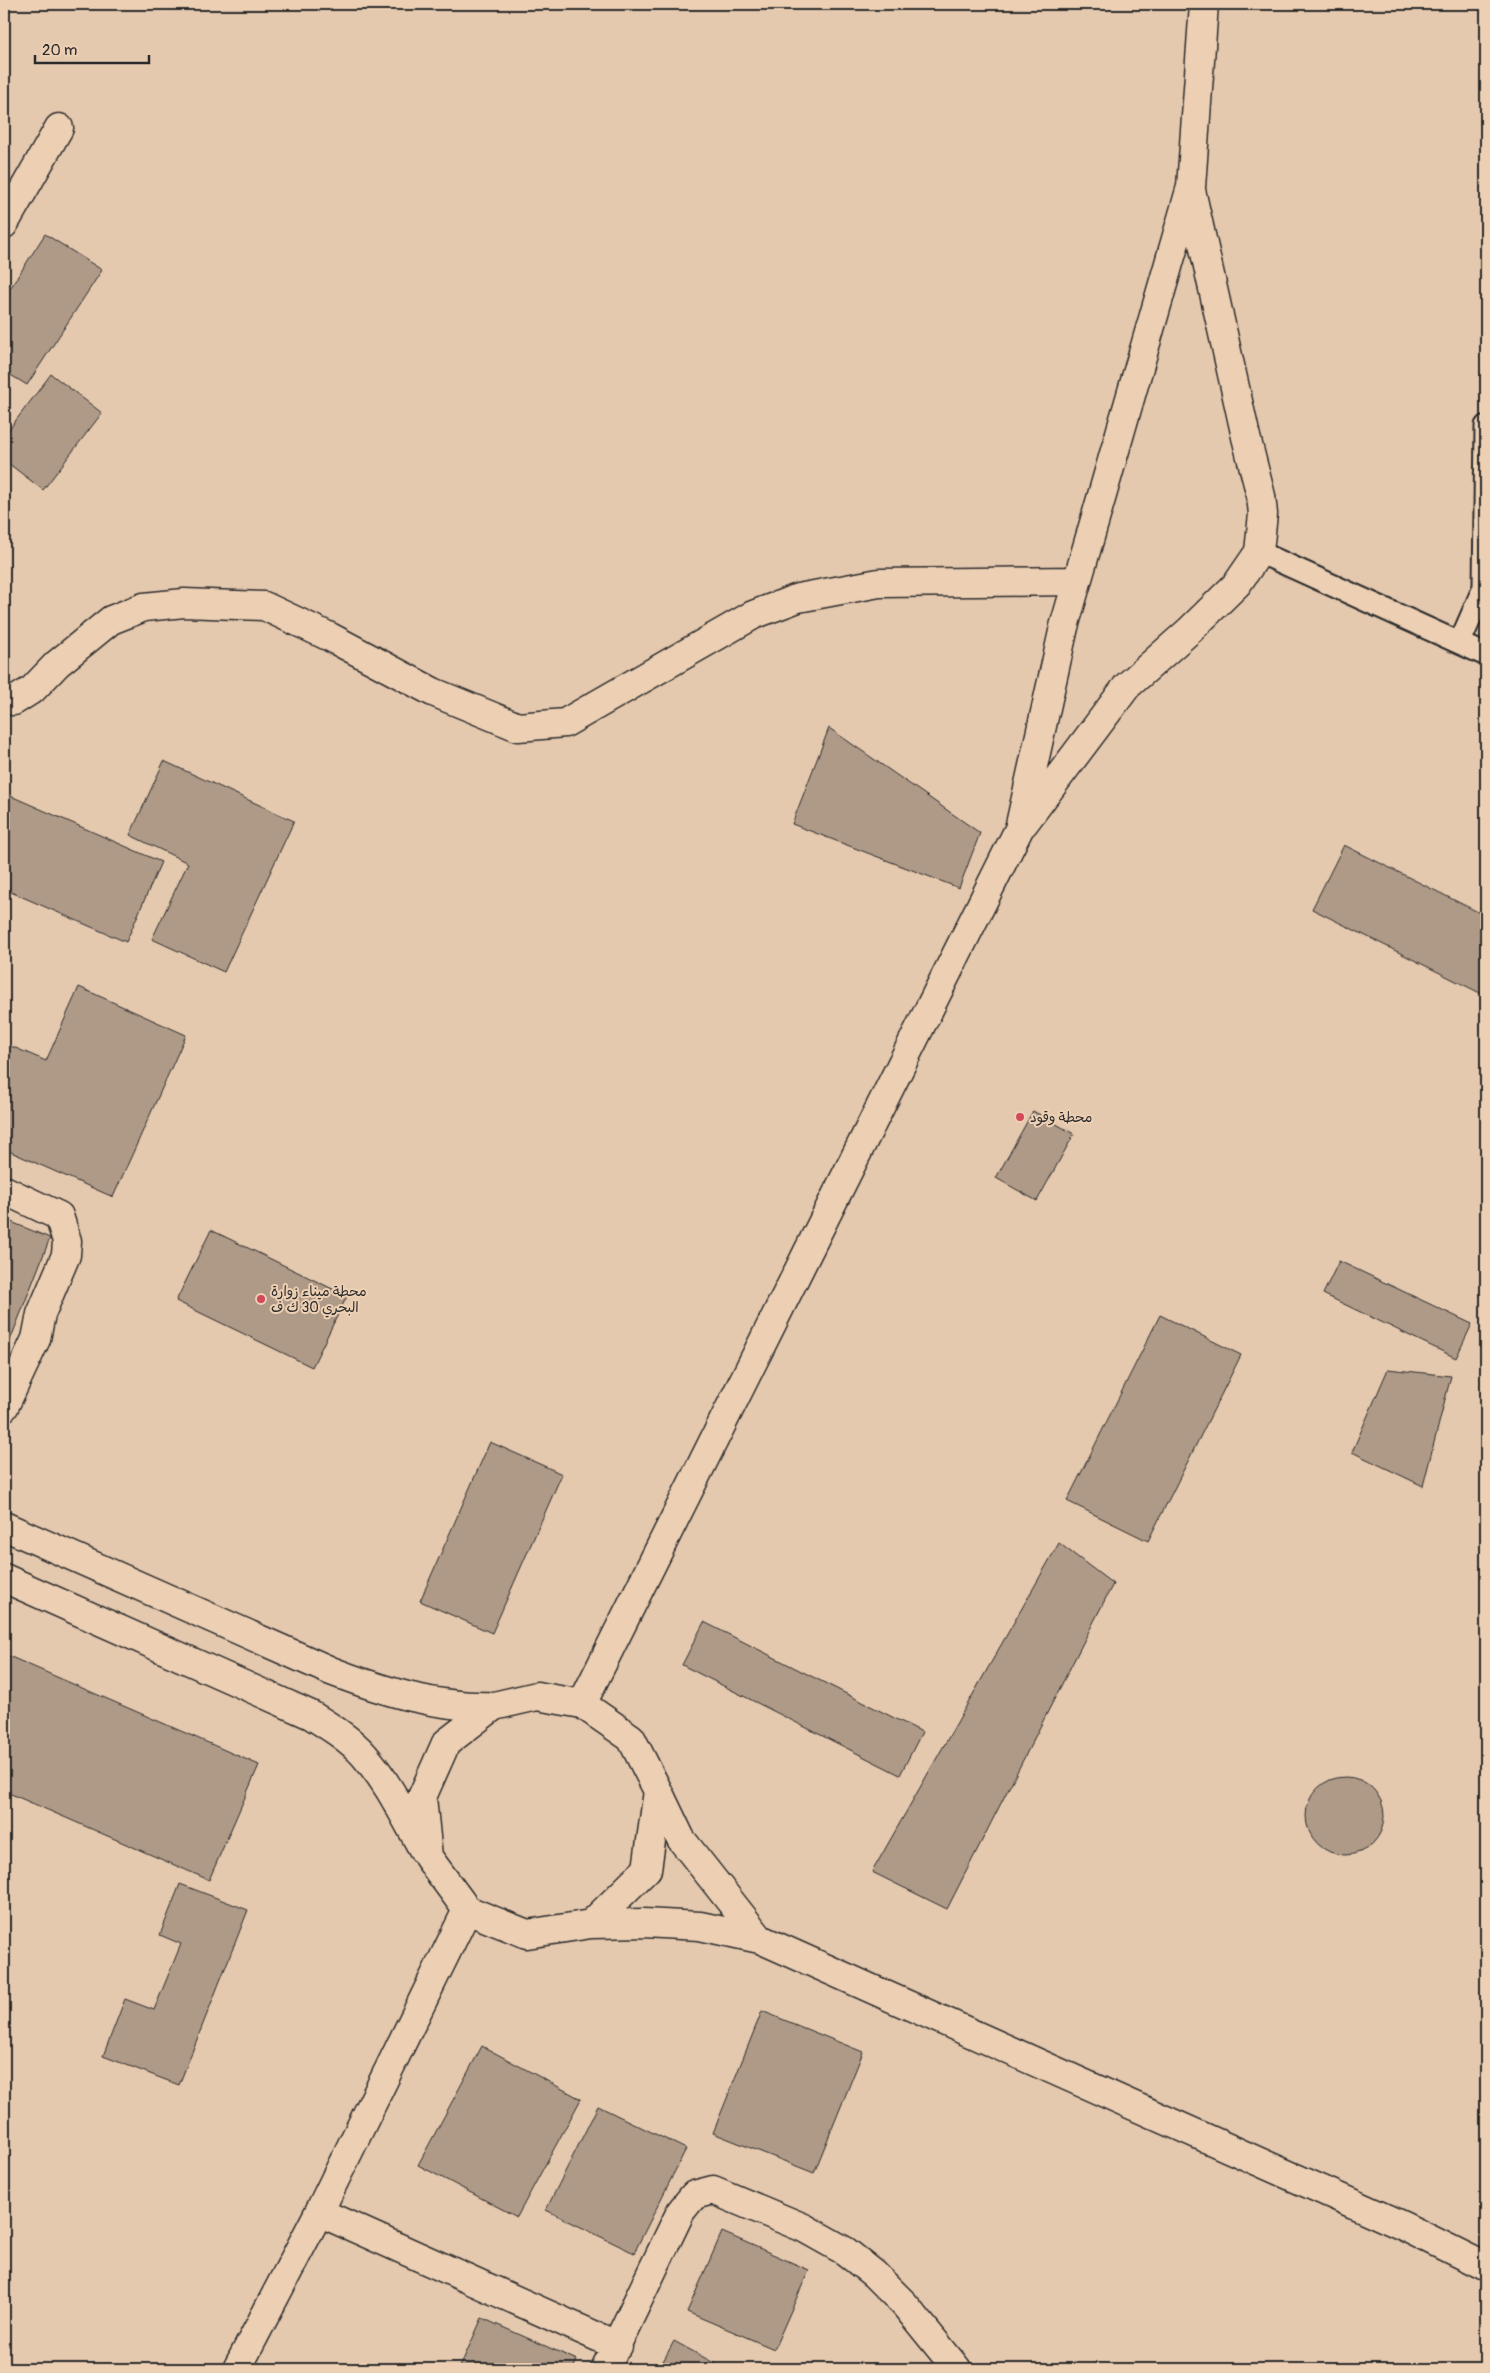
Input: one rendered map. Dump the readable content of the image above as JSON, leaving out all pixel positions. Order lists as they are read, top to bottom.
{
  "places": ["محطة وقود", "محطة ميناء زوارة البحري 30 ك ف"],
  "scale_bar": "20 m"
}
